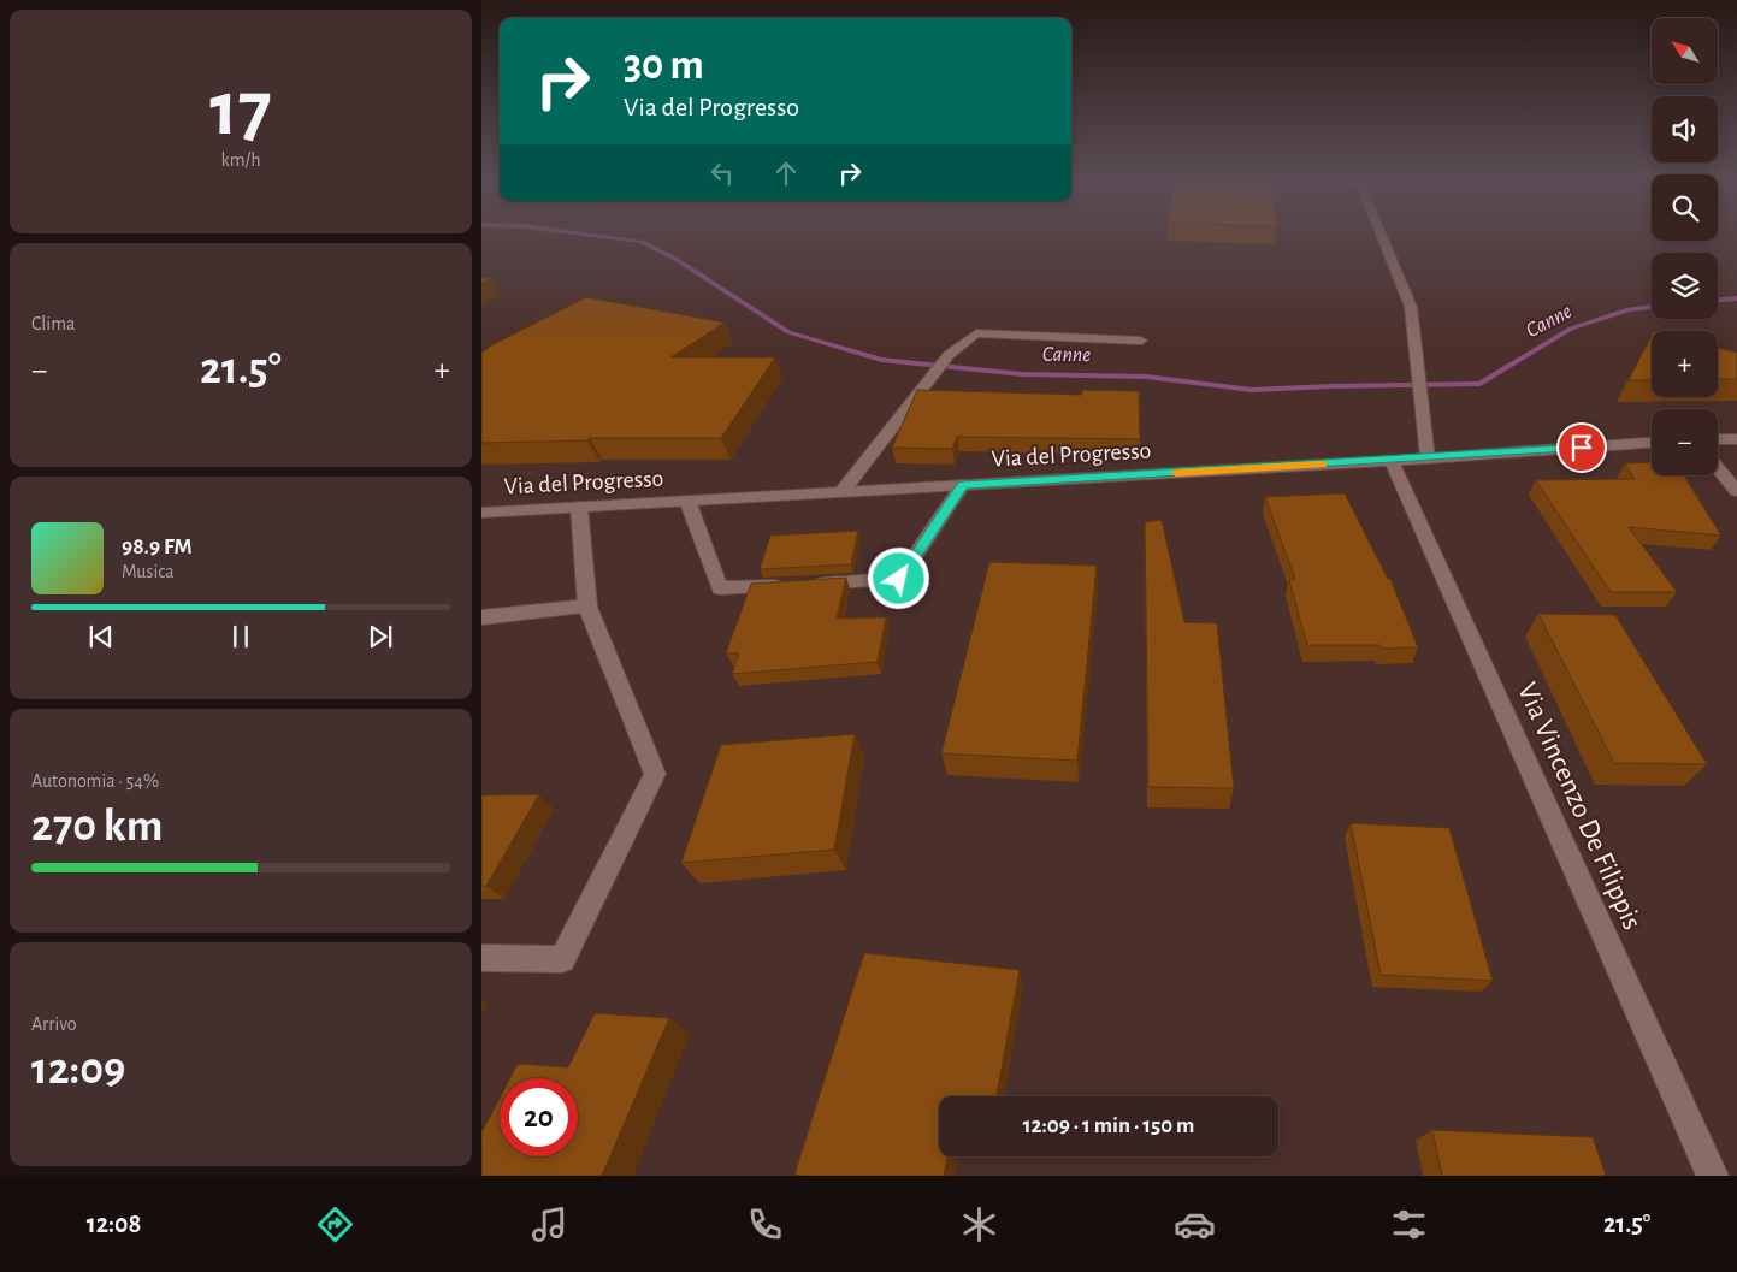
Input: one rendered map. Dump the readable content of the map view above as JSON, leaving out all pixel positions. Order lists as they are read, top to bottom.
{
  "streets": {
    "street": ["Via del Progresso", "Via Vincenzo De Filippis"]
  },
  "crossings": [
    ["Via del Progresso", "Via Vincenzo De Filippis"]
  ],
  "water": ["Canne"],
  "north": "top left",
  "page": {
    "tile": [
      ["17", "km/h"],
      "Clima",
      ["Autonomia · 54%", "270 km"],
      ["Arrivo", "12:09"]
    ],
    "map_buttons": ["+", "−"],
    "turn": ["30 m", "Via del Progresso"],
    "heat": ["−", "21.5°", "+"],
    "song": ["98.9 FM", "Musica"],
    "limit": "20",
    "trip": "12:09 · 1 min · 150 m",
    "tabs": ["12:08", "21.5°"]
  }
}
